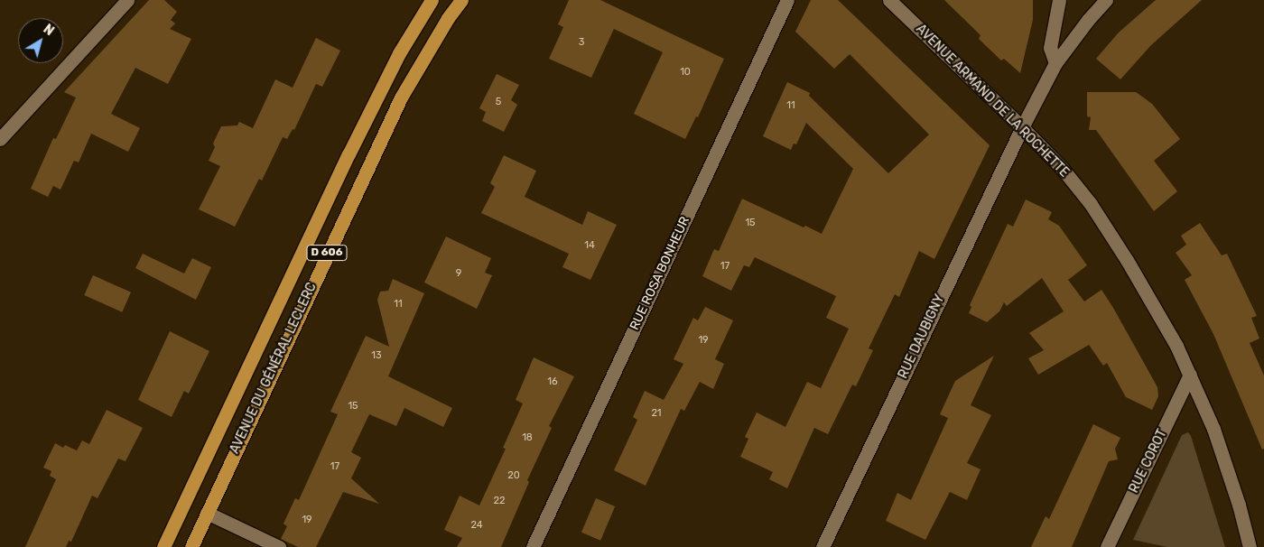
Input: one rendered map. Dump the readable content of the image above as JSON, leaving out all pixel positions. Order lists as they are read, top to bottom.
{
  "streets": {
    "main road": ["D 606", "AVENUE DU GÉNÉRAL LECLERC"],
    "street": [
      "AVENUE ARMAND DE LA ROCHETTE",
      "RUE ROSA BONHEUR",
      "RUE DAUBIGNY",
      "RUE COROT"
    ]
  },
  "crossings": [
    ["AVENUE ARMAND DE LA ROCHETTE", "RUE DAUBIGNY"],
    ["AVENUE ARMAND DE LA ROCHETTE", "RUE COROT"]
  ],
  "house_numbers": [
    "3",
    "10",
    "5",
    "11",
    "15",
    "14",
    "17",
    "9",
    "11",
    "19",
    "13",
    "16",
    "15",
    "21",
    "18",
    "17",
    "20",
    "22",
    "19",
    "24"
  ],
  "north": "top right"
}
